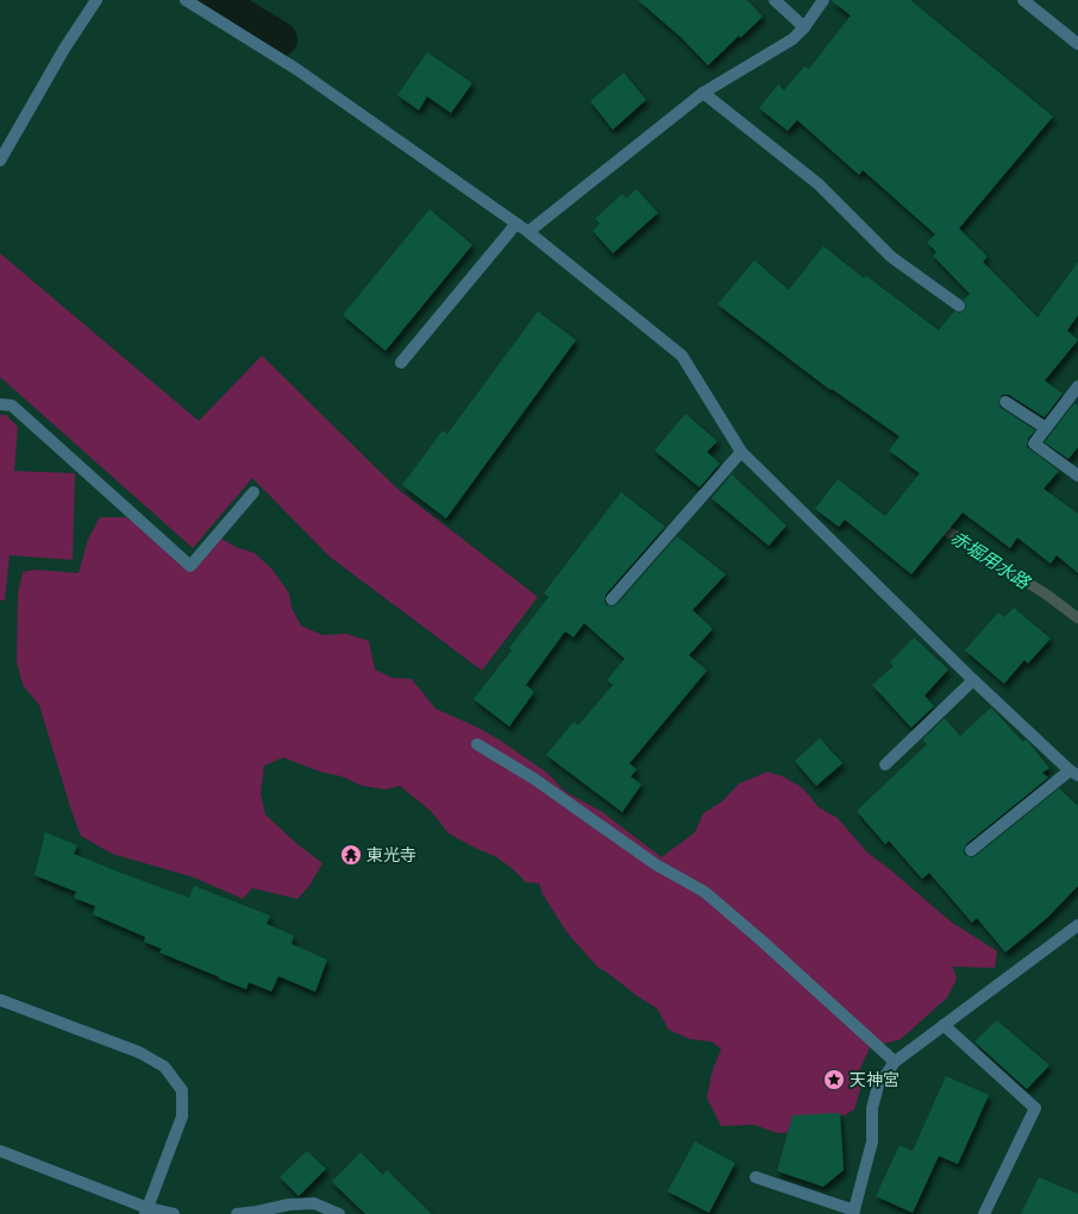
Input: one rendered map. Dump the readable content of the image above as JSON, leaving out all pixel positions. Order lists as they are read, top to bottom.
{
  "water": ["赤堀用水路"],
  "places": {
    "temple": ["東光寺"],
    "place": ["天神宮"]
  }
}
